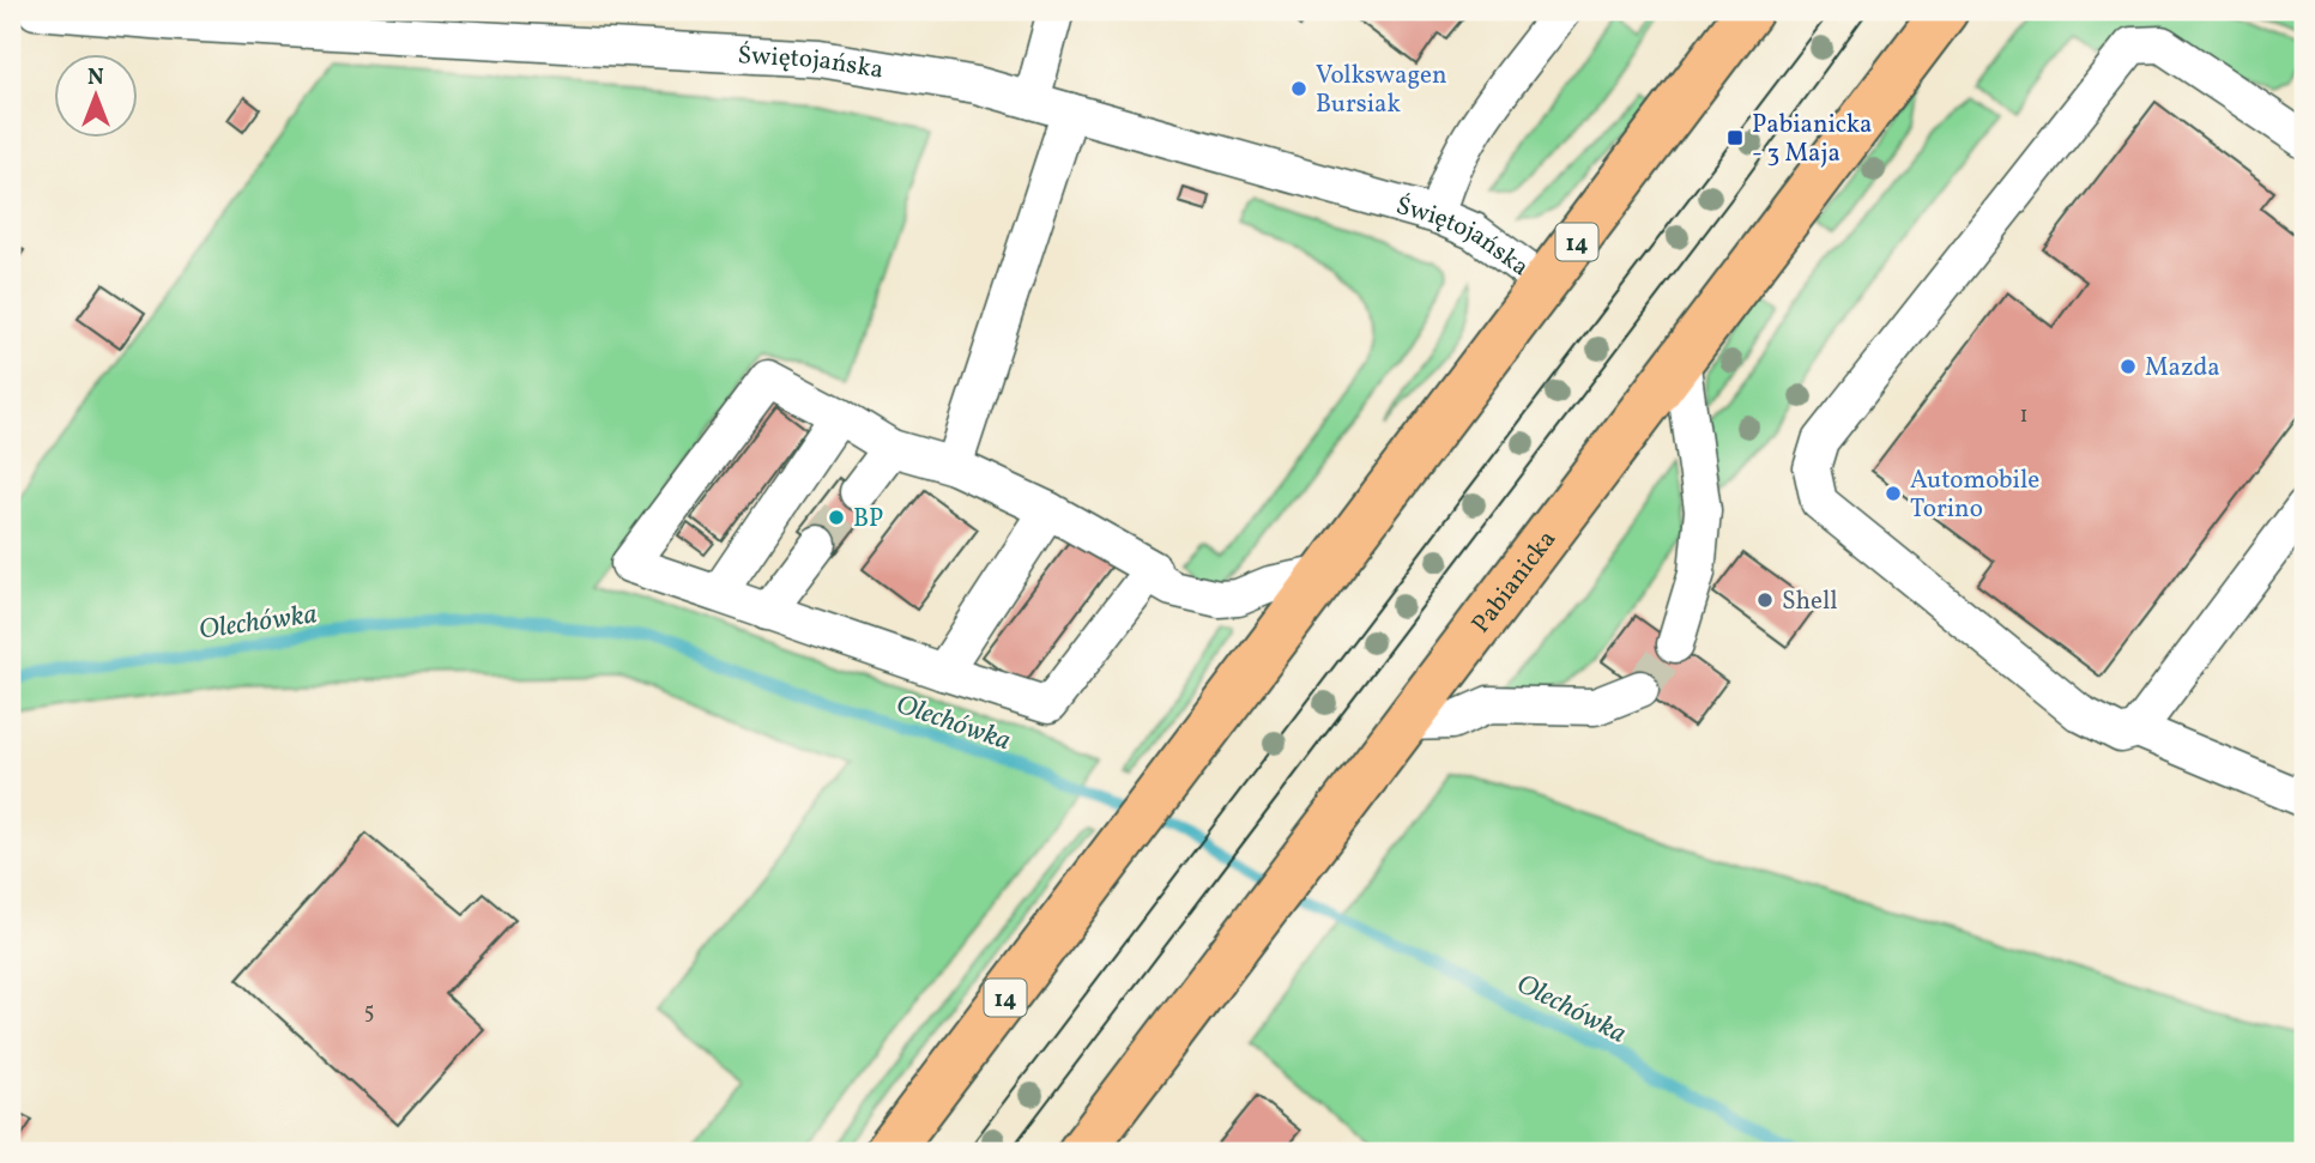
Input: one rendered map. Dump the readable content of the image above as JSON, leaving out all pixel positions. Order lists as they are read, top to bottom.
{
  "streets": {
    "main road": ["14", "Pabianicka"],
    "street": ["Świętojańska"]
  },
  "crossings": [
    ["Świętojańska", "14"]
  ],
  "water": ["Olechówka"],
  "places": {
    "other": [
      "Volkswagen Bursiak",
      "Mazda",
      "Automobile Torino",
      "BP",
      "Shell"
    ],
    "transit": ["Pabianicka - 3 Maja"]
  },
  "house_numbers": ["1", "5"],
  "north": "top"
}
